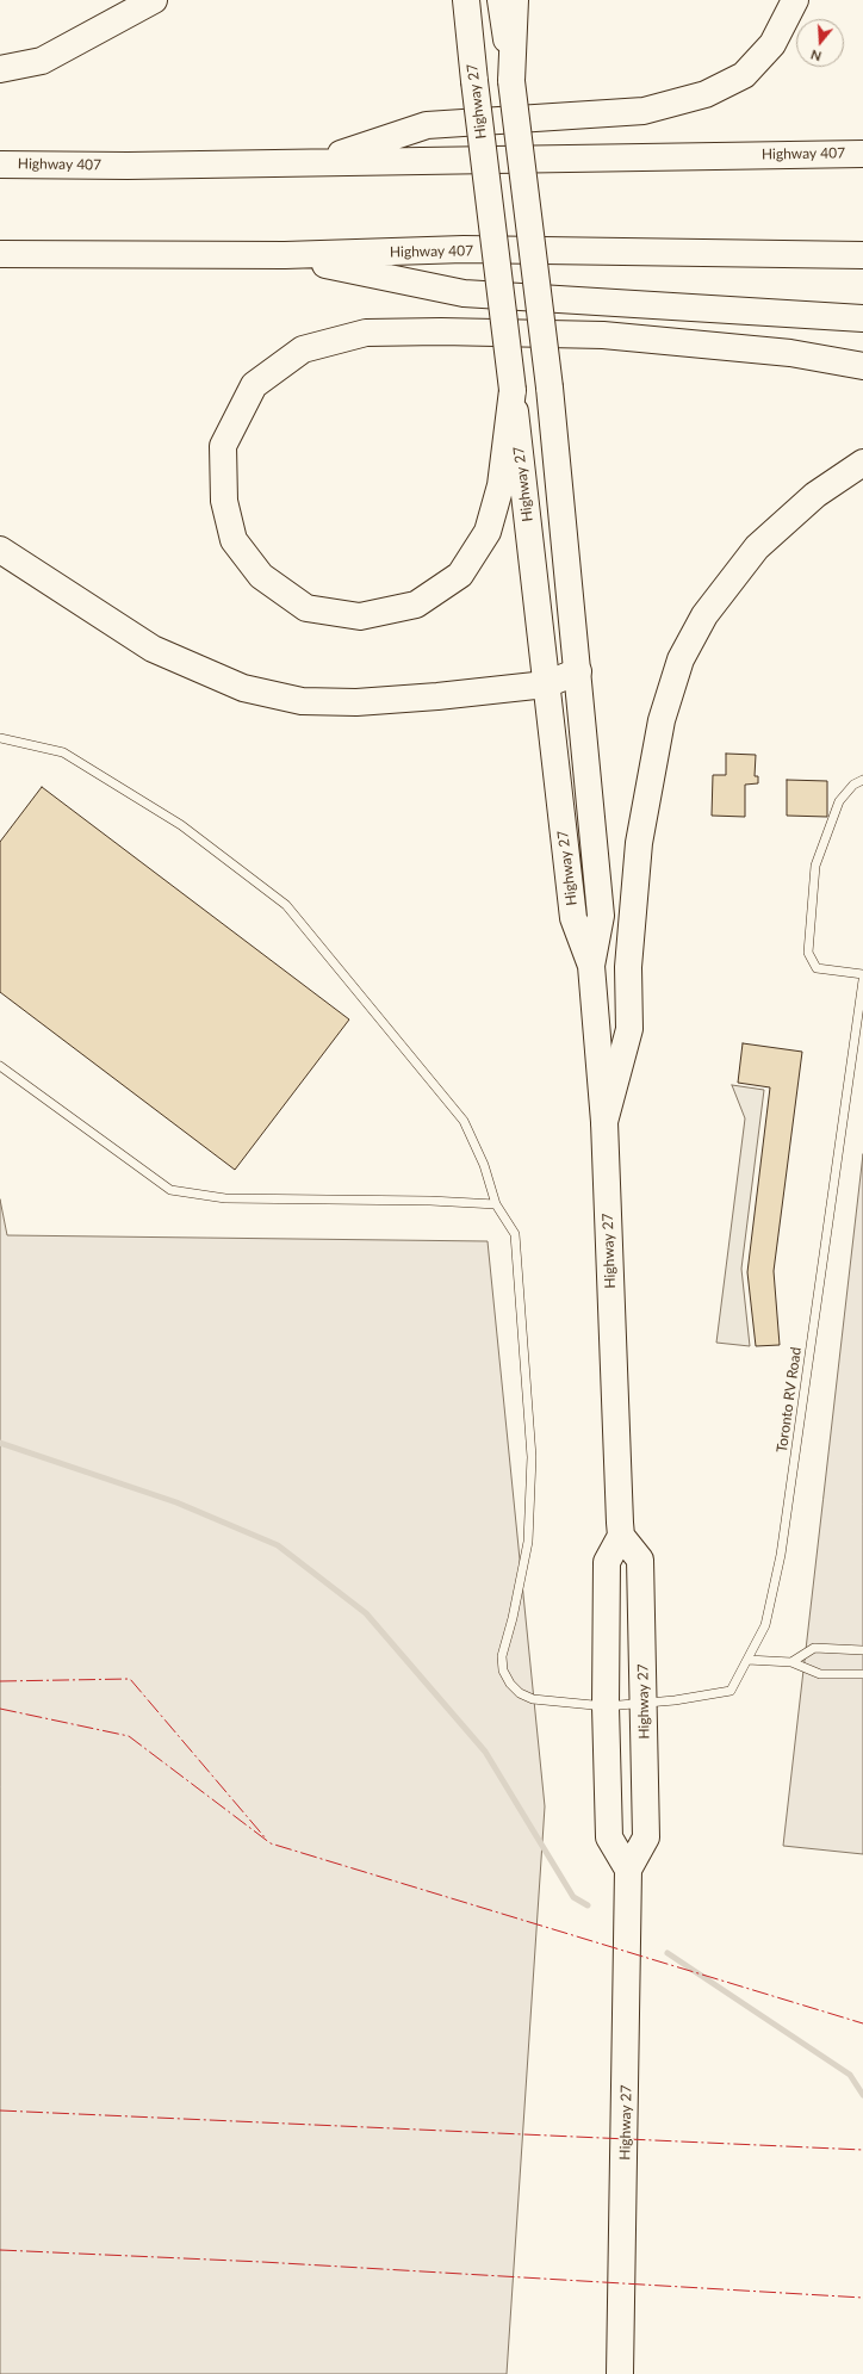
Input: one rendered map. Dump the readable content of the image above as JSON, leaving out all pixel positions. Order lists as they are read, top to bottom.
{
  "streets": {
    "main road": ["Highway 27", "Highway 407"],
    "lane": ["Toronto RV Road"]
  },
  "crossings": [
    ["Highway 27", "Toronto RV Road"]
  ],
  "north": "bottom"
}
